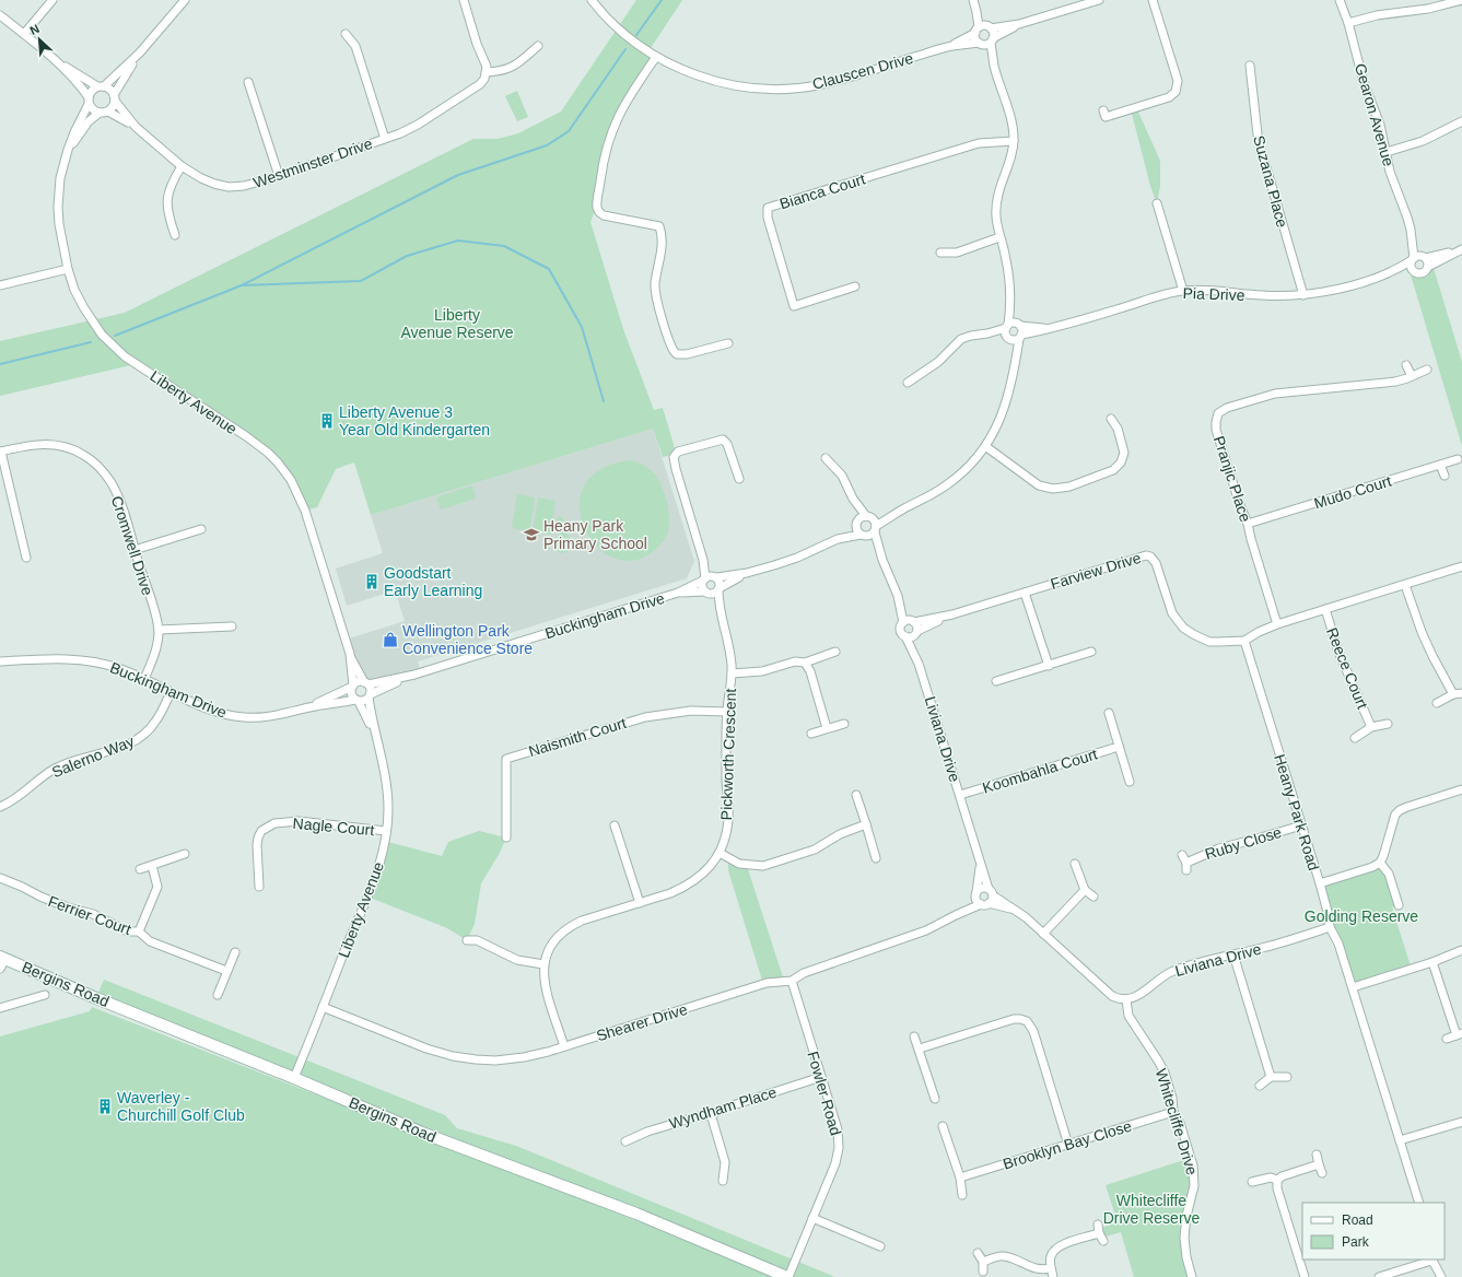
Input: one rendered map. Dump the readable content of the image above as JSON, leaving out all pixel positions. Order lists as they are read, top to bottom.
{
  "streets": {
    "main road": ["Bergins Road"],
    "street": [
      "Clauscen Drive",
      "Gearon Avenue",
      "Westminster Drive",
      "Suzana Place",
      "Bianca Court",
      "Pia Drive",
      "Liberty Avenue",
      "Pranjic Place",
      "Mudo Court",
      "Cromwell Drive",
      "Farview Drive",
      "Buckingham Drive",
      "Reece Court",
      "Naismith Court",
      "Liviana Drive",
      "Pickworth Crescent",
      "Salerno Way",
      "Koombahla Court",
      "Heany Park Road",
      "Nagle Court",
      "Ruby Close",
      "Ferrier Court",
      "Shearer Drive",
      "Fowler Road",
      "Wyndham Place",
      "Whitecliffe Drive",
      "Brooklyn Bay Close"
    ]
  },
  "crossings": [
    ["Gearon Avenue", "Pia Drive"],
    ["Westminster Drive", "Liberty Avenue"],
    ["Suzana Place", "Pia Drive"],
    ["Liberty Avenue", "Buckingham Drive"],
    ["Liberty Avenue", "Nagle Court"],
    ["Liberty Avenue", "Bergins Road"],
    ["Liberty Avenue", "Shearer Drive"],
    ["Pranjic Place", "Mudo Court"],
    ["Cromwell Drive", "Buckingham Drive"],
    ["Farview Drive", "Liviana Drive"],
    ["Farview Drive", "Heany Park Road"],
    ["Buckingham Drive", "Pickworth Crescent"],
    ["Buckingham Drive", "Salerno Way"],
    ["Naismith Court", "Pickworth Crescent"],
    ["Liviana Drive", "Koombahla Court"],
    ["Liviana Drive", "Heany Park Road"],
    ["Liviana Drive", "Shearer Drive"],
    ["Liviana Drive", "Whitecliffe Drive"],
    ["Pickworth Crescent", "Shearer Drive"],
    ["Heany Park Road", "Ruby Close"],
    ["Bergins Road", "Fowler Road"],
    ["Shearer Drive", "Fowler Road"],
    ["Fowler Road", "Wyndham Place"],
    ["Whitecliffe Drive", "Brooklyn Bay Close"]
  ],
  "parks": ["Liberty Avenue Reserve", "Golding Reserve", "Whitecliffe Drive Reserve"],
  "places": {
    "building": ["Liberty Avenue 3 Year Old Kindergarten", "Goodstart Early Learning", "Waverley - Churchill Golf Club"],
    "school or university": ["Heany Park Primary School"],
    "shop": ["Wellington Park Convenience Store"]
  },
  "legend": ["Road", "Park"],
  "north": "top left"
}
